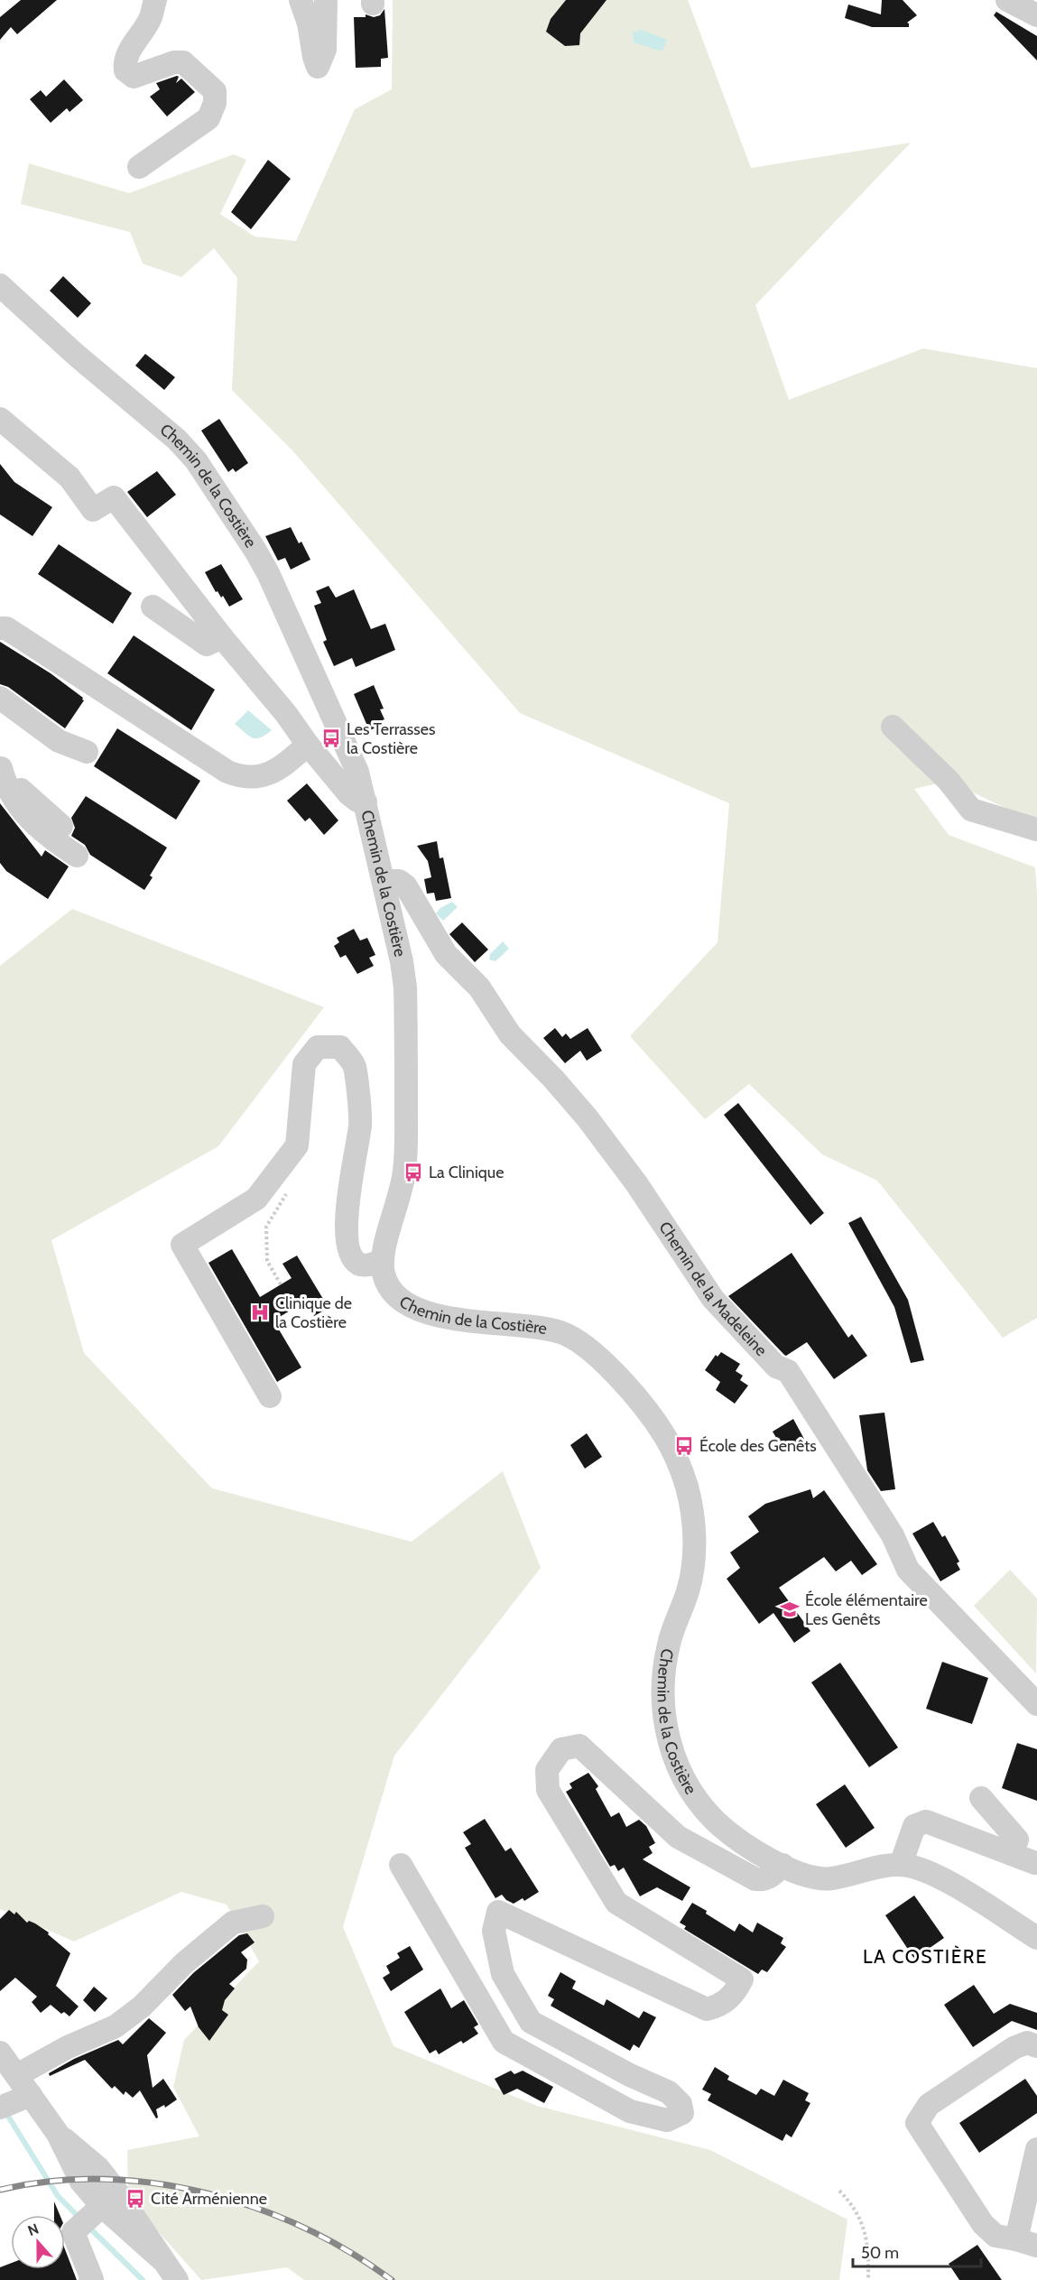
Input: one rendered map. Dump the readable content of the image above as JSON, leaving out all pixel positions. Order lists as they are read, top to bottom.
{
  "streets": {
    "street": ["Chemin de la Costière", "Chemin de la Madeleine"]
  },
  "crossings": [
    ["Chemin de la Costière", "Chemin de la Madeleine"]
  ],
  "districts": ["LA COSTIÈRE"],
  "places": {
    "bus stop": [
      "Les Terrasses la Costière",
      "La Clinique",
      "École des Genêts",
      "Cité Arménienne"
    ],
    "hospital": ["Clinique de la Costière"],
    "school or university": ["École élémentaire Les Genêts"]
  },
  "scale_bar": "50 m",
  "north": "top"
}
